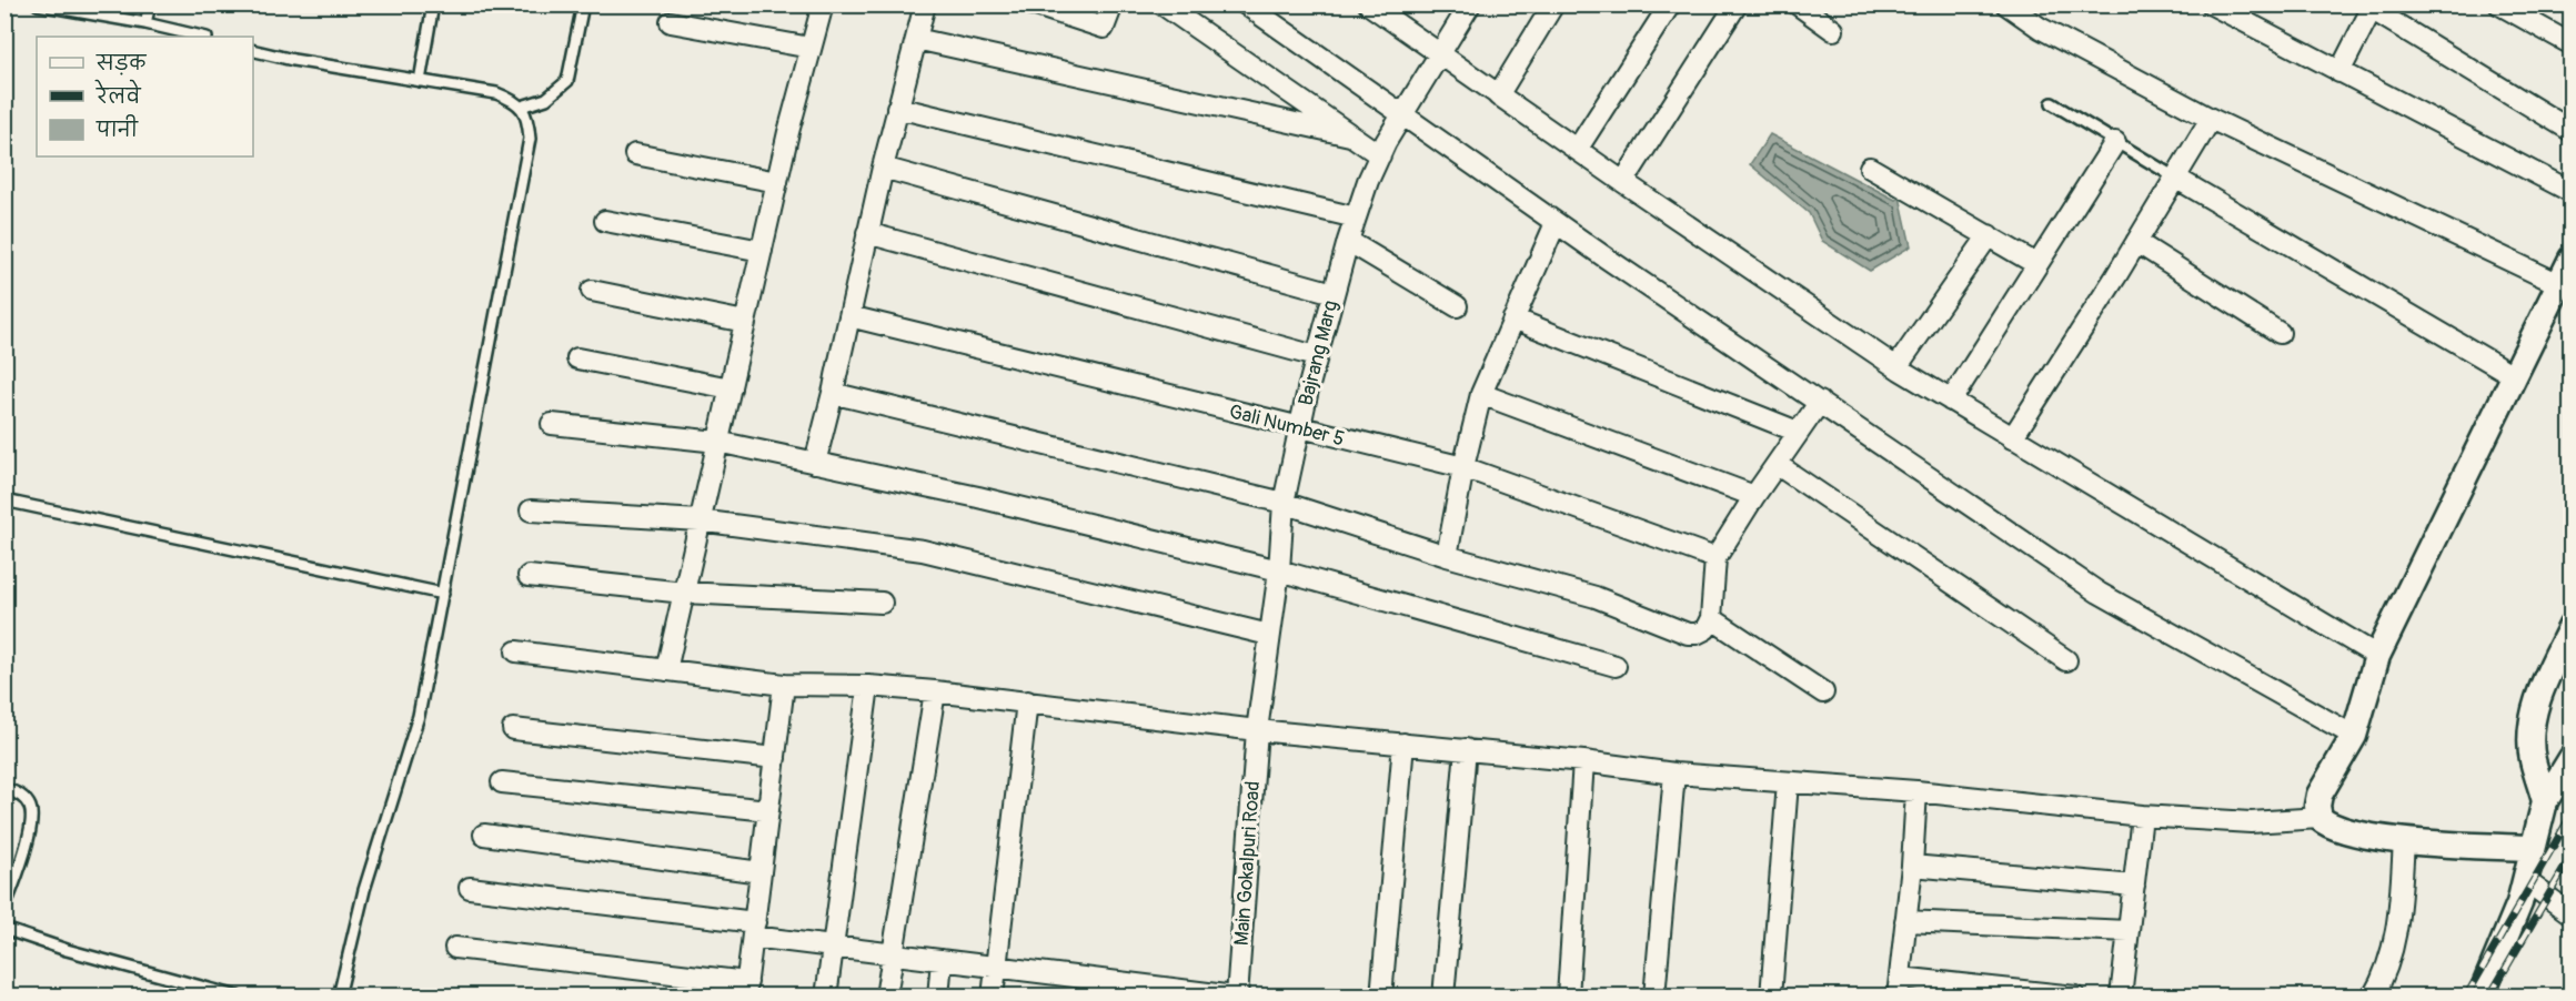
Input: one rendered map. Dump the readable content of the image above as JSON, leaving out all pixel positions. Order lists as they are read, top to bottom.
{
  "streets": {
    "street": ["Bajrang Marg", "Gali Number 5", "Main Gokalpuri Road"]
  },
  "crossings": [
    ["Bajrang Marg", "Gali Number 5"],
    ["Bajrang Marg", "Main Gokalpuri Road"]
  ],
  "legend": ["सड़क", "रेलवे", "पानी"]
}
